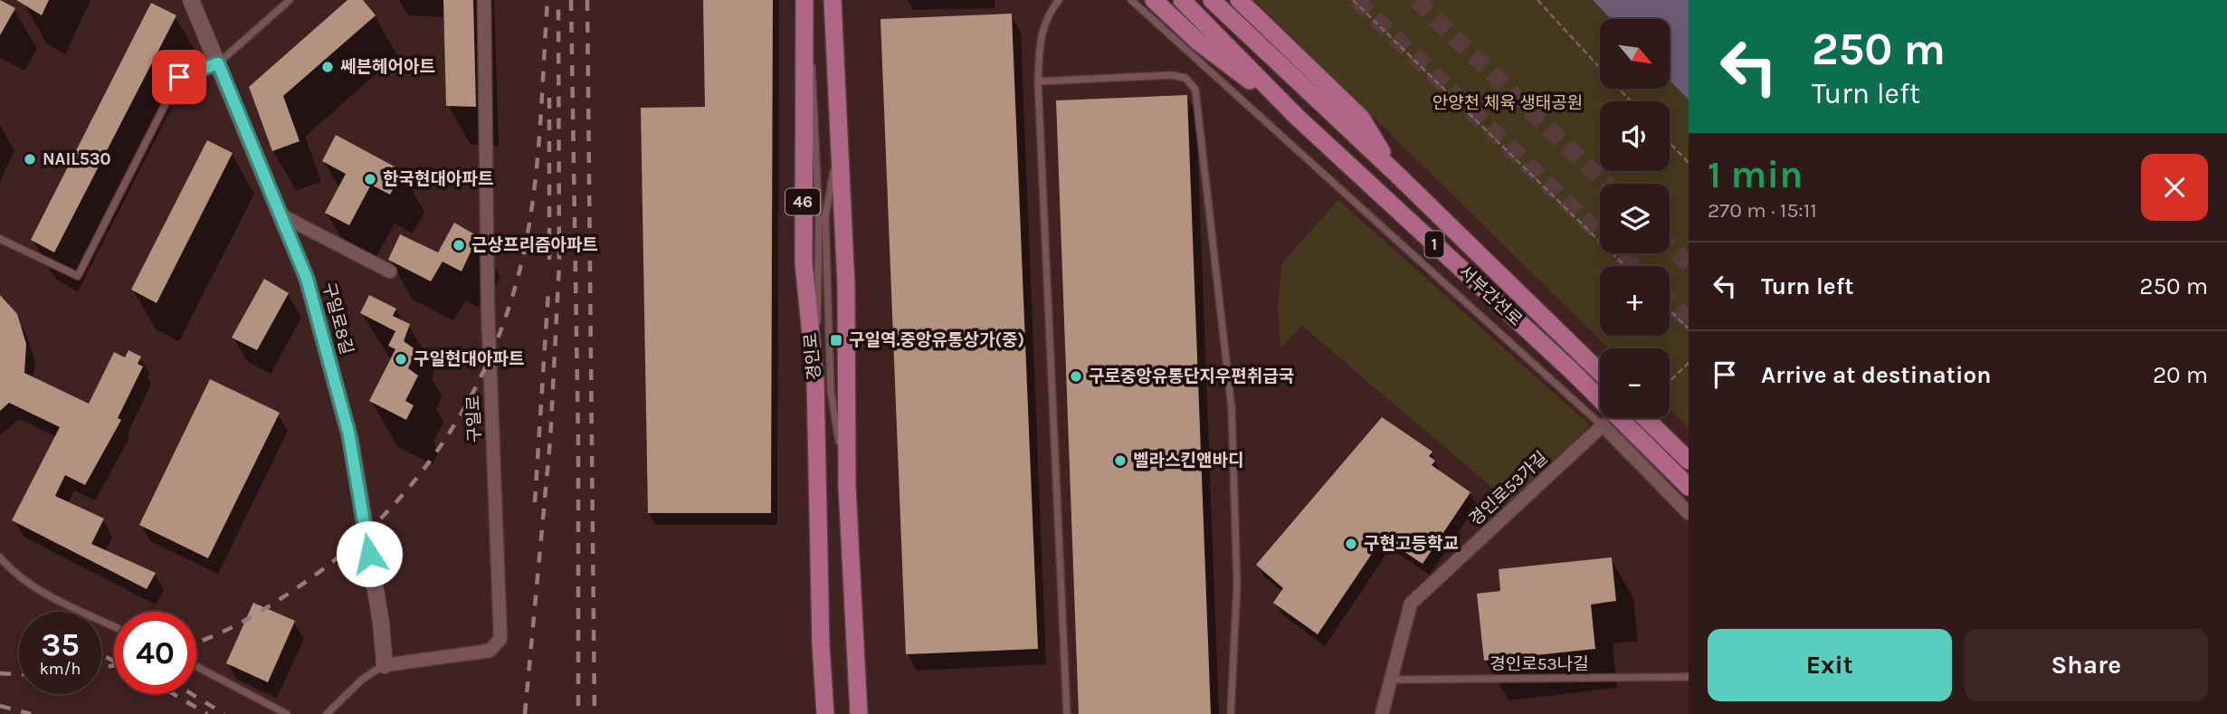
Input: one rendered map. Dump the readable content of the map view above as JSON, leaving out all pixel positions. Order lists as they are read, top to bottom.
{
  "streets": {
    "main road": [
      "46",
      "1",
      "서부간선로",
      "경인로"
    ],
    "street": ["구일로8길", "구일로", "경인로53가길"],
    "lane": ["경인로53나길"]
  },
  "crossings": [
    ["구일로8길", "구일로"],
    ["경인로53가길", "경인로53나길"]
  ],
  "parks": ["안양천 체육 생태공원"],
  "places": {
    "other": [
      "쎄븐헤어아트",
      "NAIL530",
      "한국현대아파트",
      "근상프리즘아파트",
      "구일현대아파트",
      "구로중앙유통단지우편취급국",
      "벨라스킨앤바디",
      "구현고등학교"
    ],
    "transit": ["구일역.중앙유통상가(중)"]
  },
  "north": "bottom right",
  "page": {
    "turn": ["250 m", "Turn left"],
    "map_buttons": ["+", "−"],
    "heading": ["1 min", "270 m · 15:11"],
    "list": [
      {
        "name": "Turn left",
        "value": "250 m"
      },
      {
        "name": "Arrive at destination",
        "value": "20 m"
      }
    ],
    "speed": "35 km/h",
    "limit": "40",
    "buttons": ["Exit", "Share"]
  }
}
